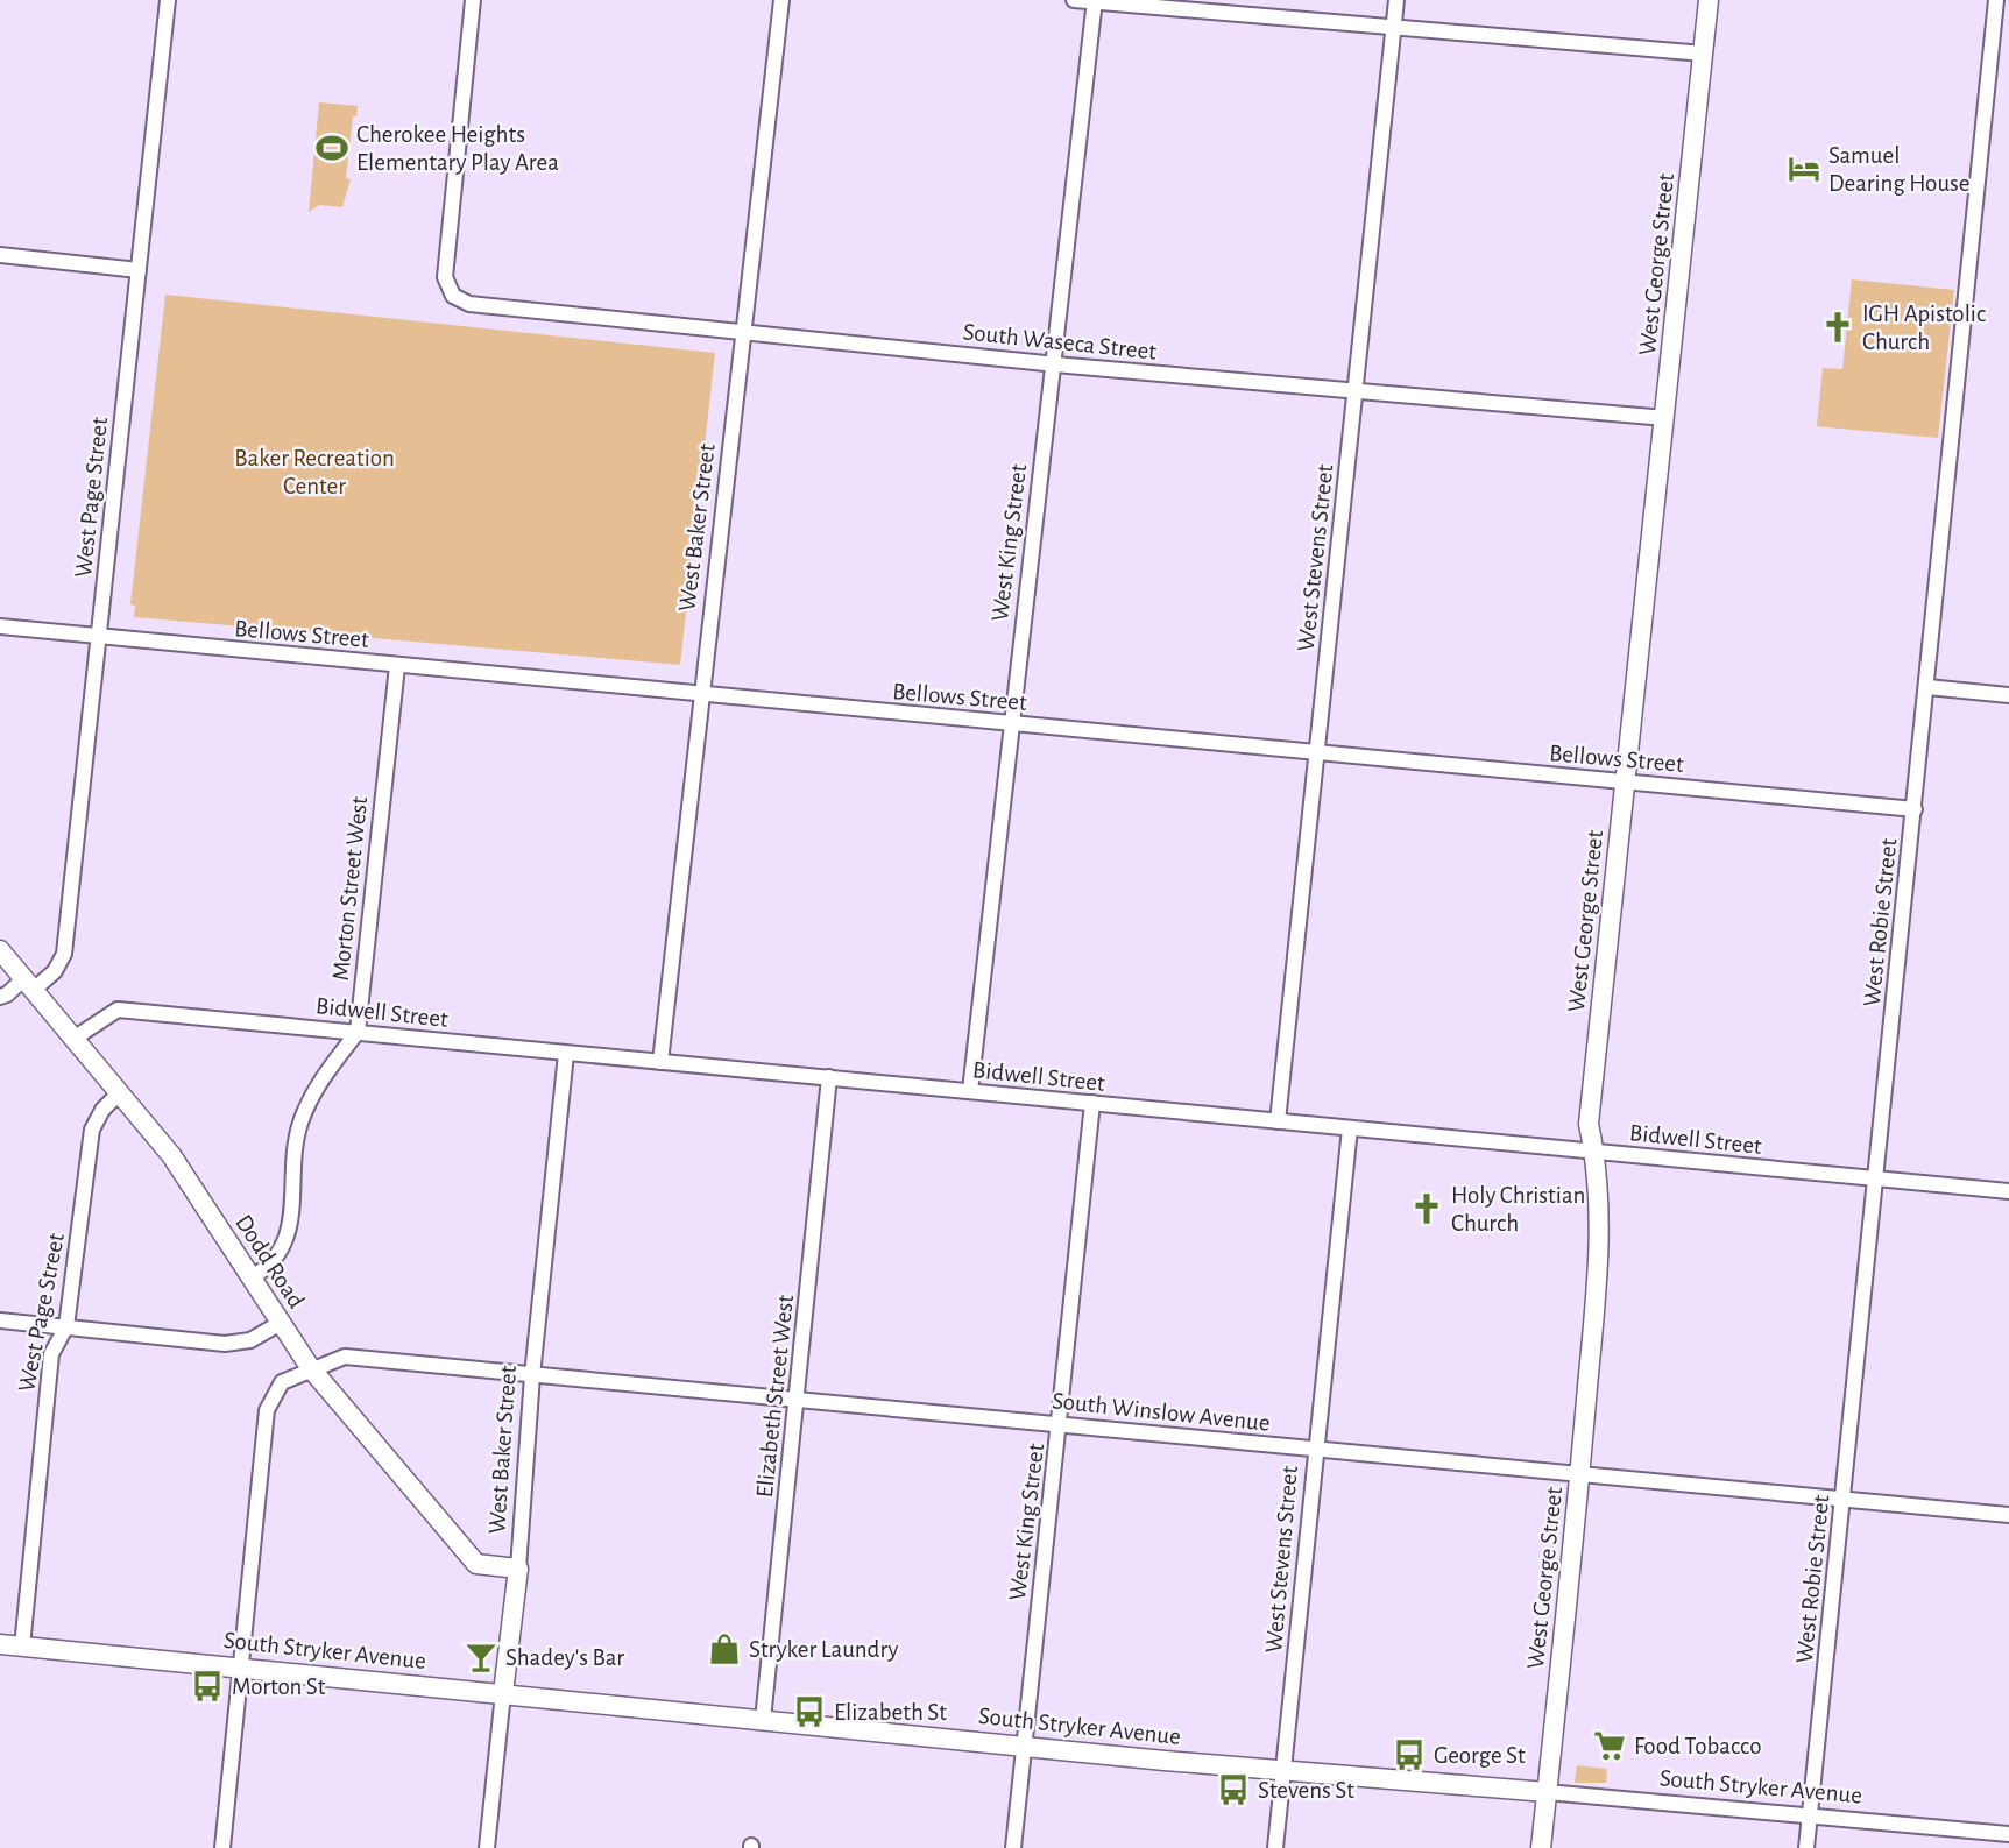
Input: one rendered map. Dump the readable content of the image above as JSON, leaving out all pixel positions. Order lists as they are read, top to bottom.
{
  "streets": {
    "street": [
      "West George Street",
      "South Waseca Street",
      "West Page Street",
      "West Baker Street",
      "West King Street",
      "West Stevens Street",
      "Bellows Street",
      "Morton Street West",
      "West Robie Street",
      "Bidwell Street",
      "Dodd Road",
      "Elizabeth Street West",
      "South Winslow Avenue",
      "South Stryker Avenue"
    ]
  },
  "crossings": [
    ["West George Street", "South Waseca Street"],
    ["West George Street", "Bellows Street"],
    ["West George Street", "Bidwell Street"],
    ["West George Street", "South Winslow Avenue"],
    ["West George Street", "South Stryker Avenue"],
    ["South Waseca Street", "West Baker Street"],
    ["South Waseca Street", "West King Street"],
    ["South Waseca Street", "West Stevens Street"],
    ["West Page Street", "Bellows Street"],
    ["West Page Street", "Dodd Road"],
    ["West Page Street", "South Stryker Avenue"],
    ["West Baker Street", "Bellows Street"],
    ["West Baker Street", "Bidwell Street"],
    ["West Baker Street", "Dodd Road"],
    ["West Baker Street", "South Winslow Avenue"],
    ["West Baker Street", "South Stryker Avenue"],
    ["West King Street", "Bellows Street"],
    ["West King Street", "Bidwell Street"],
    ["West King Street", "South Winslow Avenue"],
    ["West King Street", "South Stryker Avenue"],
    ["West Stevens Street", "Bellows Street"],
    ["West Stevens Street", "Bidwell Street"],
    ["West Stevens Street", "South Winslow Avenue"],
    ["West Stevens Street", "South Stryker Avenue"],
    ["Bellows Street", "Morton Street West"],
    ["Bellows Street", "West Robie Street"],
    ["Morton Street West", "Bidwell Street"],
    ["West Robie Street", "Bidwell Street"],
    ["West Robie Street", "South Winslow Avenue"],
    ["West Robie Street", "South Stryker Avenue"],
    ["Bidwell Street", "Dodd Road"],
    ["Bidwell Street", "Elizabeth Street West"],
    ["Dodd Road", "South Winslow Avenue"],
    ["Elizabeth Street West", "South Winslow Avenue"],
    ["Elizabeth Street West", "South Stryker Avenue"]
  ],
  "parks": ["Baker Recreation Center"],
  "places": {
    "sports": ["Cherokee Heights Elementary Play Area"],
    "hotel": ["Samuel Dearing House"],
    "church": ["IGH Apistolic Church", "Holy Christian Church"],
    "shop": ["Stryker Laundry"],
    "bar": ["Shadey's Bar"],
    "bus stop": [
      "Morton St",
      "Elizabeth St",
      "George St",
      "Stevens St"
    ],
    "supermarket": ["Food Tobacco"]
  }
}
